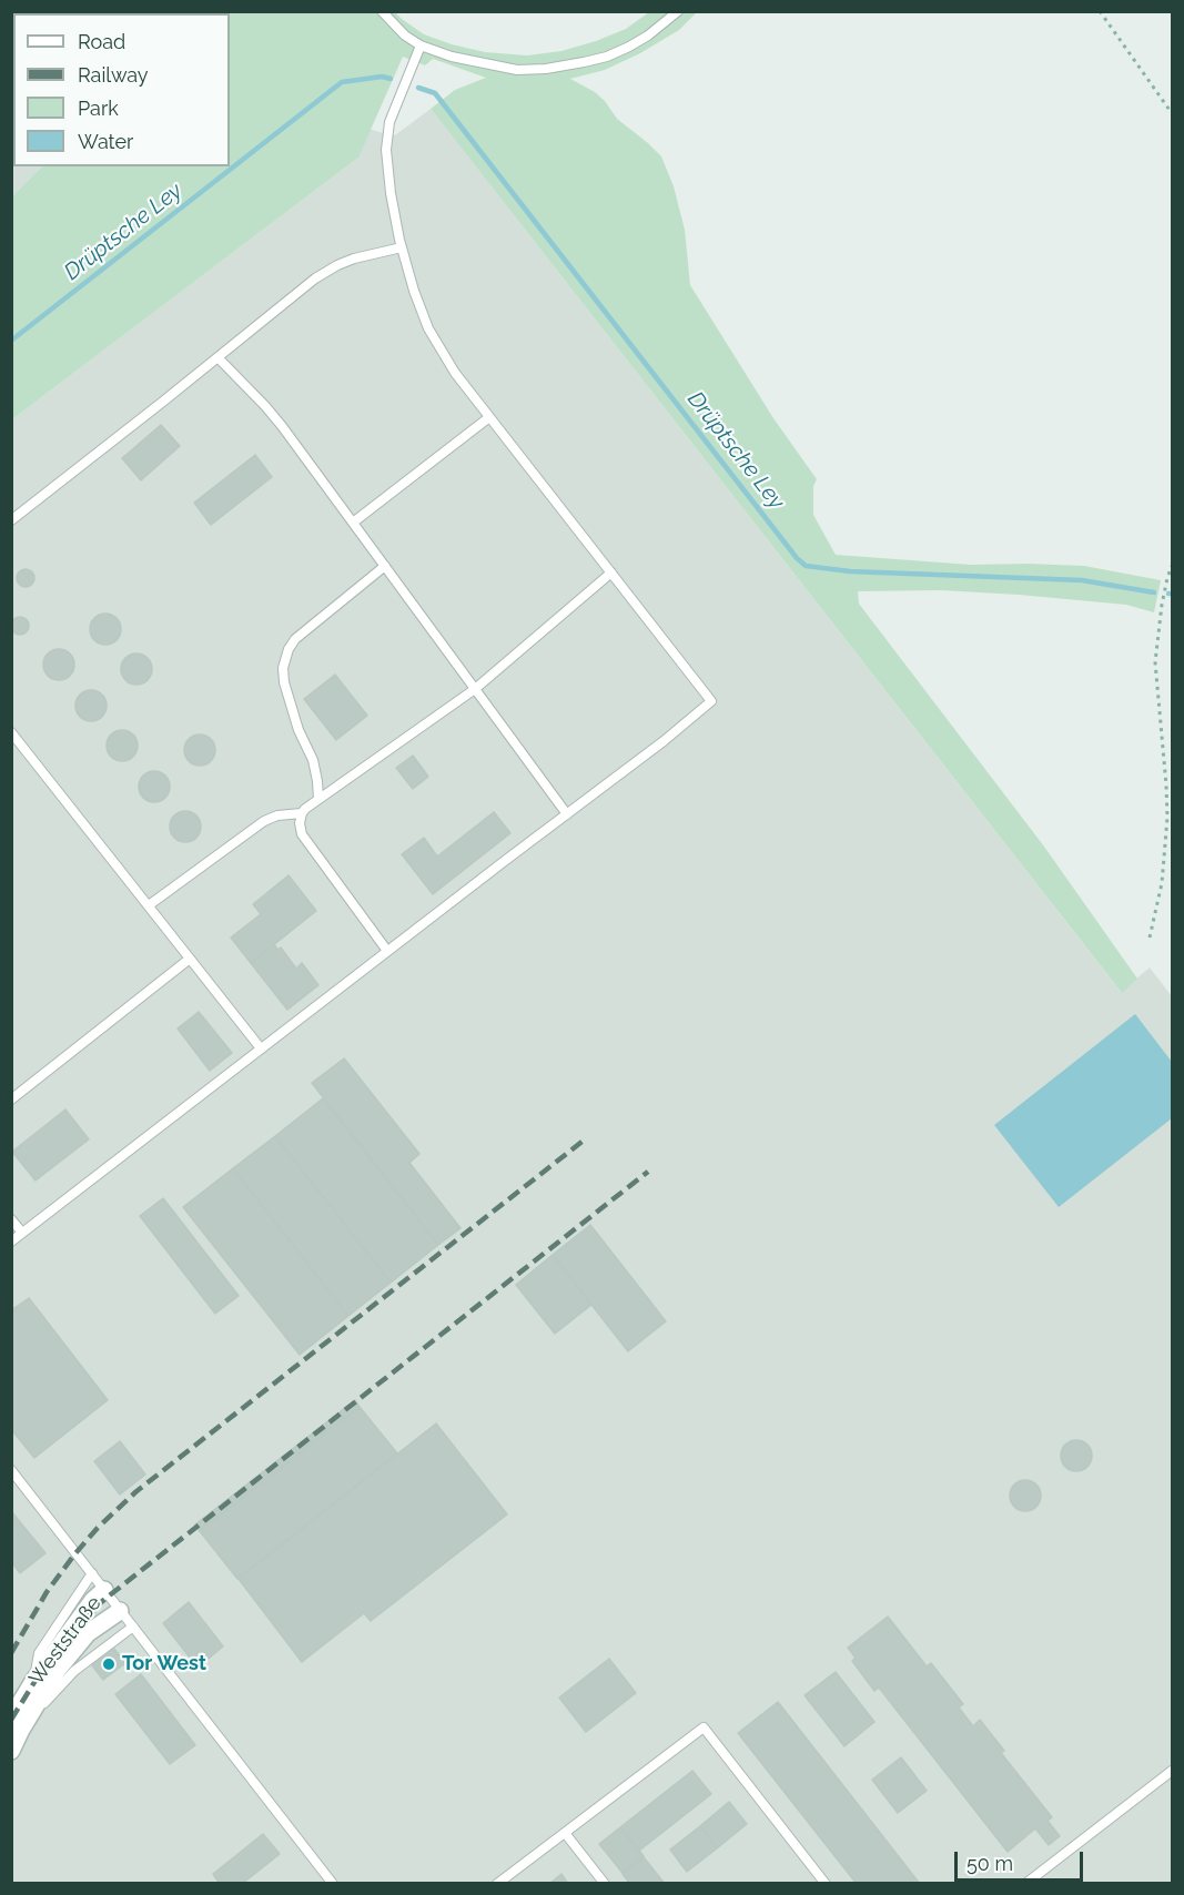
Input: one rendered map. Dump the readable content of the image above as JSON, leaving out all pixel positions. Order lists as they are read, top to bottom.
{
  "streets": {
    "street": ["Weststraße"]
  },
  "water": ["Drüptsche Ley"],
  "places": ["Tor West"],
  "legend": [
    "Road",
    "Railway",
    "Park",
    "Water"
  ],
  "scale_bar": "50 m"
}
